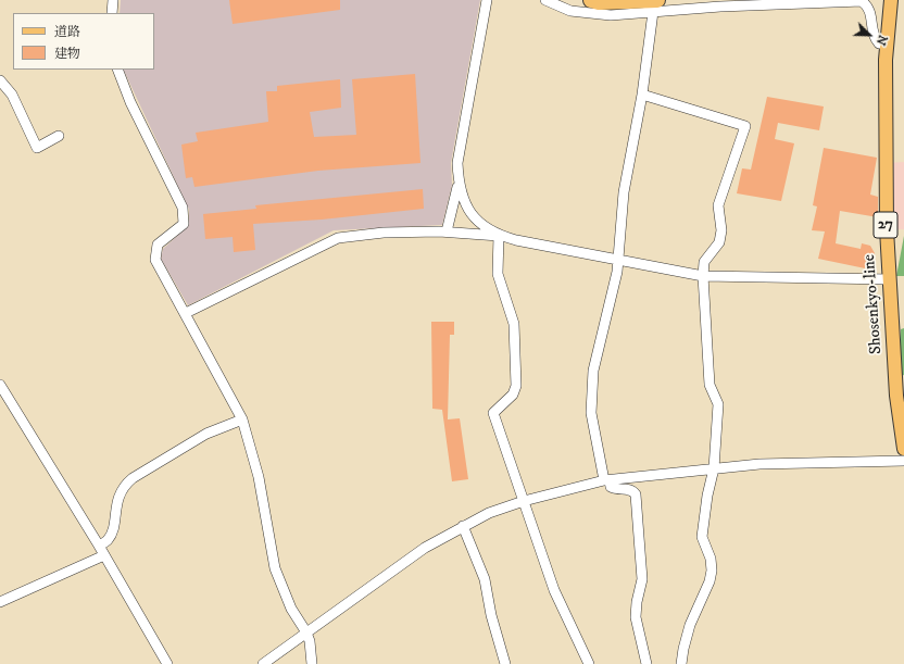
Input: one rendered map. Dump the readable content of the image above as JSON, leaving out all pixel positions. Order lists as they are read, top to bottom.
{
  "streets": {
    "main road": ["27", "Shosenkyo-line"]
  },
  "legend": ["道路", "建物"],
  "north": "bottom right"
}
